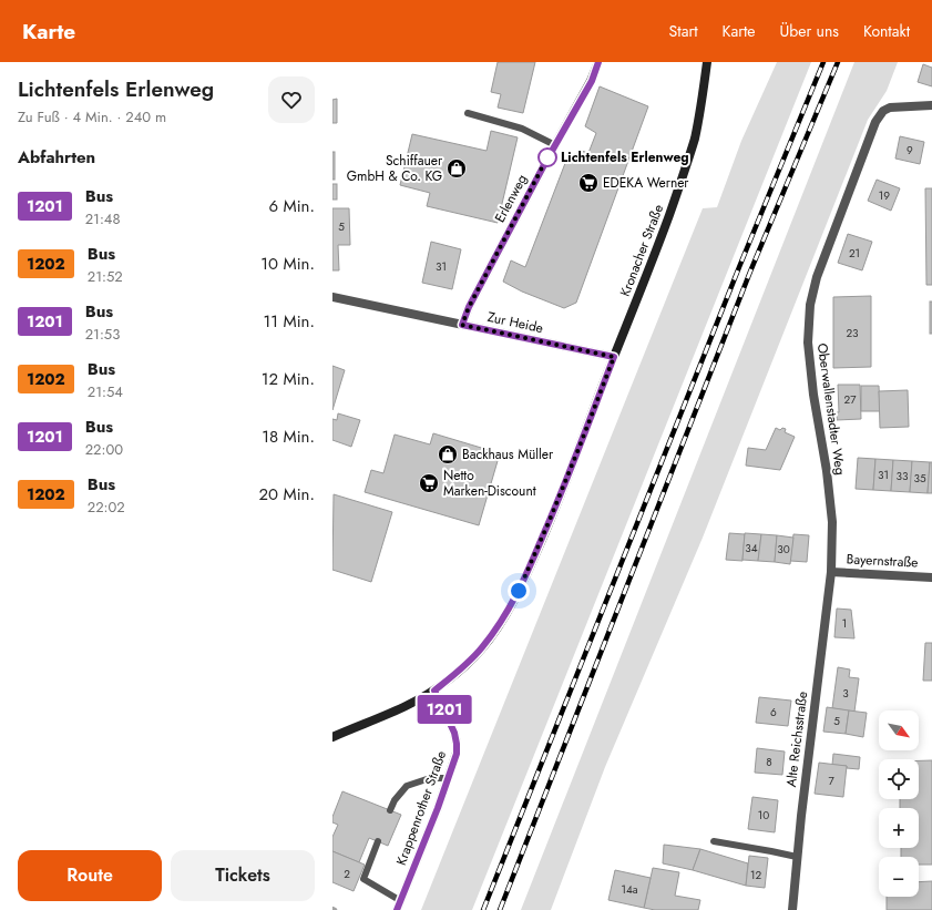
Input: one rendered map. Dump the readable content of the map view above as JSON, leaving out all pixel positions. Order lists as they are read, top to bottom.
{
  "streets": {
    "street": [
      "Erlenweg",
      "Kronacher Straße",
      "Zur Heide",
      "Oberwallenstadter Weg",
      "Bayernstraße",
      "Alte Reichsstraße",
      "Krappenrother Straße"
    ]
  },
  "crossings": [
    ["Erlenweg", "Zur Heide"],
    ["Kronacher Straße", "Zur Heide"],
    ["Kronacher Straße", "Krappenrother Straße"],
    ["Oberwallenstadter Weg", "Bayernstraße"],
    ["Oberwallenstadter Weg", "Alte Reichsstraße"],
    ["Bayernstraße", "Alte Reichsstraße"]
  ],
  "places": {
    "other": ["Lichtenfels Erlenweg"],
    "shop": ["Schiffauer GmbH & Co. KG", "Backhaus Müller"],
    "supermarket": ["EDEKA Werner", "Netto Marken-Discount"]
  },
  "lines": ["bus line 1201"],
  "house_numbers": [
    "9",
    "19",
    "5",
    "21",
    "31",
    "23",
    "27",
    "31",
    "33",
    "35",
    "34",
    "30",
    "1",
    "3",
    "6",
    "5",
    "8",
    "7",
    "10",
    "2",
    "12",
    "14a"
  ],
  "north": "bottom right",
  "page": {
    "header": "Karte",
    "nav": [
      "Start",
      "Karte",
      "Über uns",
      "Kontakt"
    ],
    "heading": [
      ["Lichtenfels Erlenweg", "Zu Fuß · 4 Min. · 240 m"],
      "Abfahrten"
    ],
    "on_map": "1201",
    "list": [
      {
        "mark": "1201",
        "name": "Bus",
        "note": "21:48",
        "value": "6 Min."
      },
      {
        "mark": "1202",
        "name": "Bus",
        "note": "21:52",
        "value": "10 Min."
      },
      {
        "mark": "1201",
        "name": "Bus",
        "note": "21:53",
        "value": "11 Min."
      },
      {
        "mark": "1202",
        "name": "Bus",
        "note": "21:54",
        "value": "12 Min."
      },
      {
        "mark": "1201",
        "name": "Bus",
        "note": "22:00",
        "value": "18 Min."
      },
      {
        "mark": "1202",
        "name": "Bus",
        "note": "22:02",
        "value": "20 Min."
      }
    ],
    "map_buttons": ["+", "−"],
    "buttons": ["Route", "Tickets"]
  }
}
